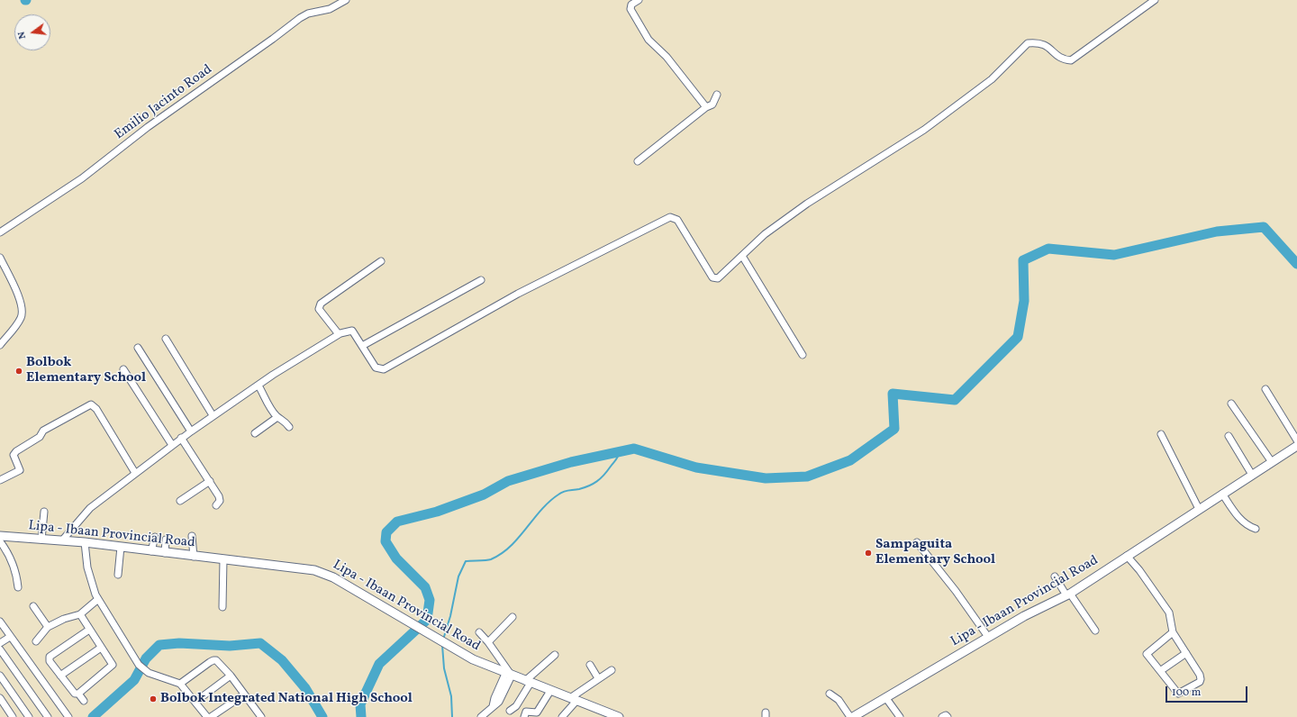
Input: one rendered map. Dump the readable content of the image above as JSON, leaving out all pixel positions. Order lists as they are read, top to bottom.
{
  "streets": {
    "main road": ["Lipa - Ibaan Provincial Road"],
    "street": ["Emilio Jacinto Road"]
  },
  "places": ["Bolbok Elementary School", "Sampaguita Elementary School", "Bolbok Integrated National High School"],
  "scale_bar": "100 m",
  "north": "left"
}
